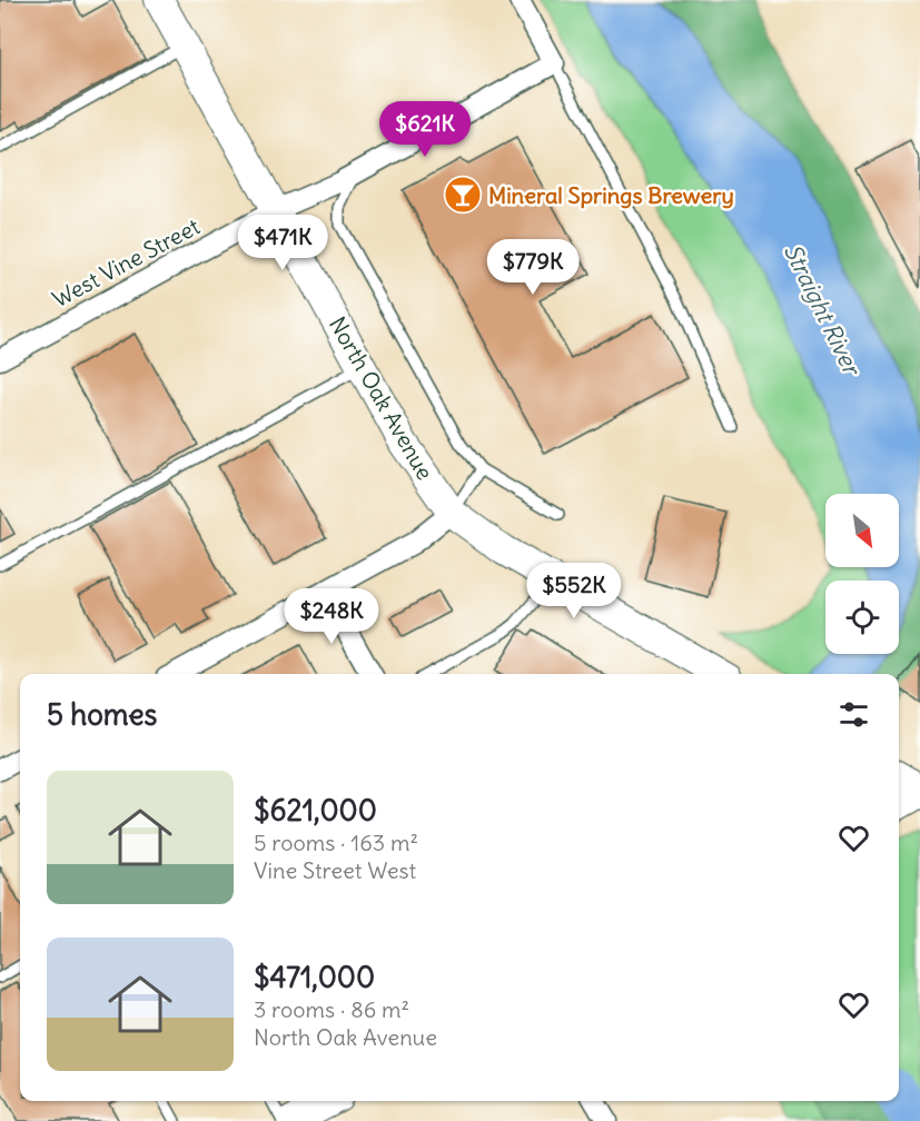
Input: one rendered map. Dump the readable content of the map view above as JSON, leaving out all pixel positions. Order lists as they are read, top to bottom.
{
  "streets": {
    "main road": ["North Oak Avenue"],
    "street": ["West Vine Street"]
  },
  "crossings": [
    ["West Vine Street", "North Oak Avenue"]
  ],
  "water": ["Straight River"],
  "places": {
    "bar": ["Mineral Springs Brewery"]
  },
  "north": "bottom right",
  "page": {
    "price": [
      "$621K",
      "$471K",
      "$779K",
      "$552K",
      "$248K"
    ],
    "heading": "5 homes",
    "list": [
      {
        "name": "$621,000",
        "note": "5 rooms · 163 m² · Vine Street West"
      },
      {
        "name": "$471,000",
        "note": "3 rooms · 86 m² · North Oak Avenue"
      }
    ]
  }
}
